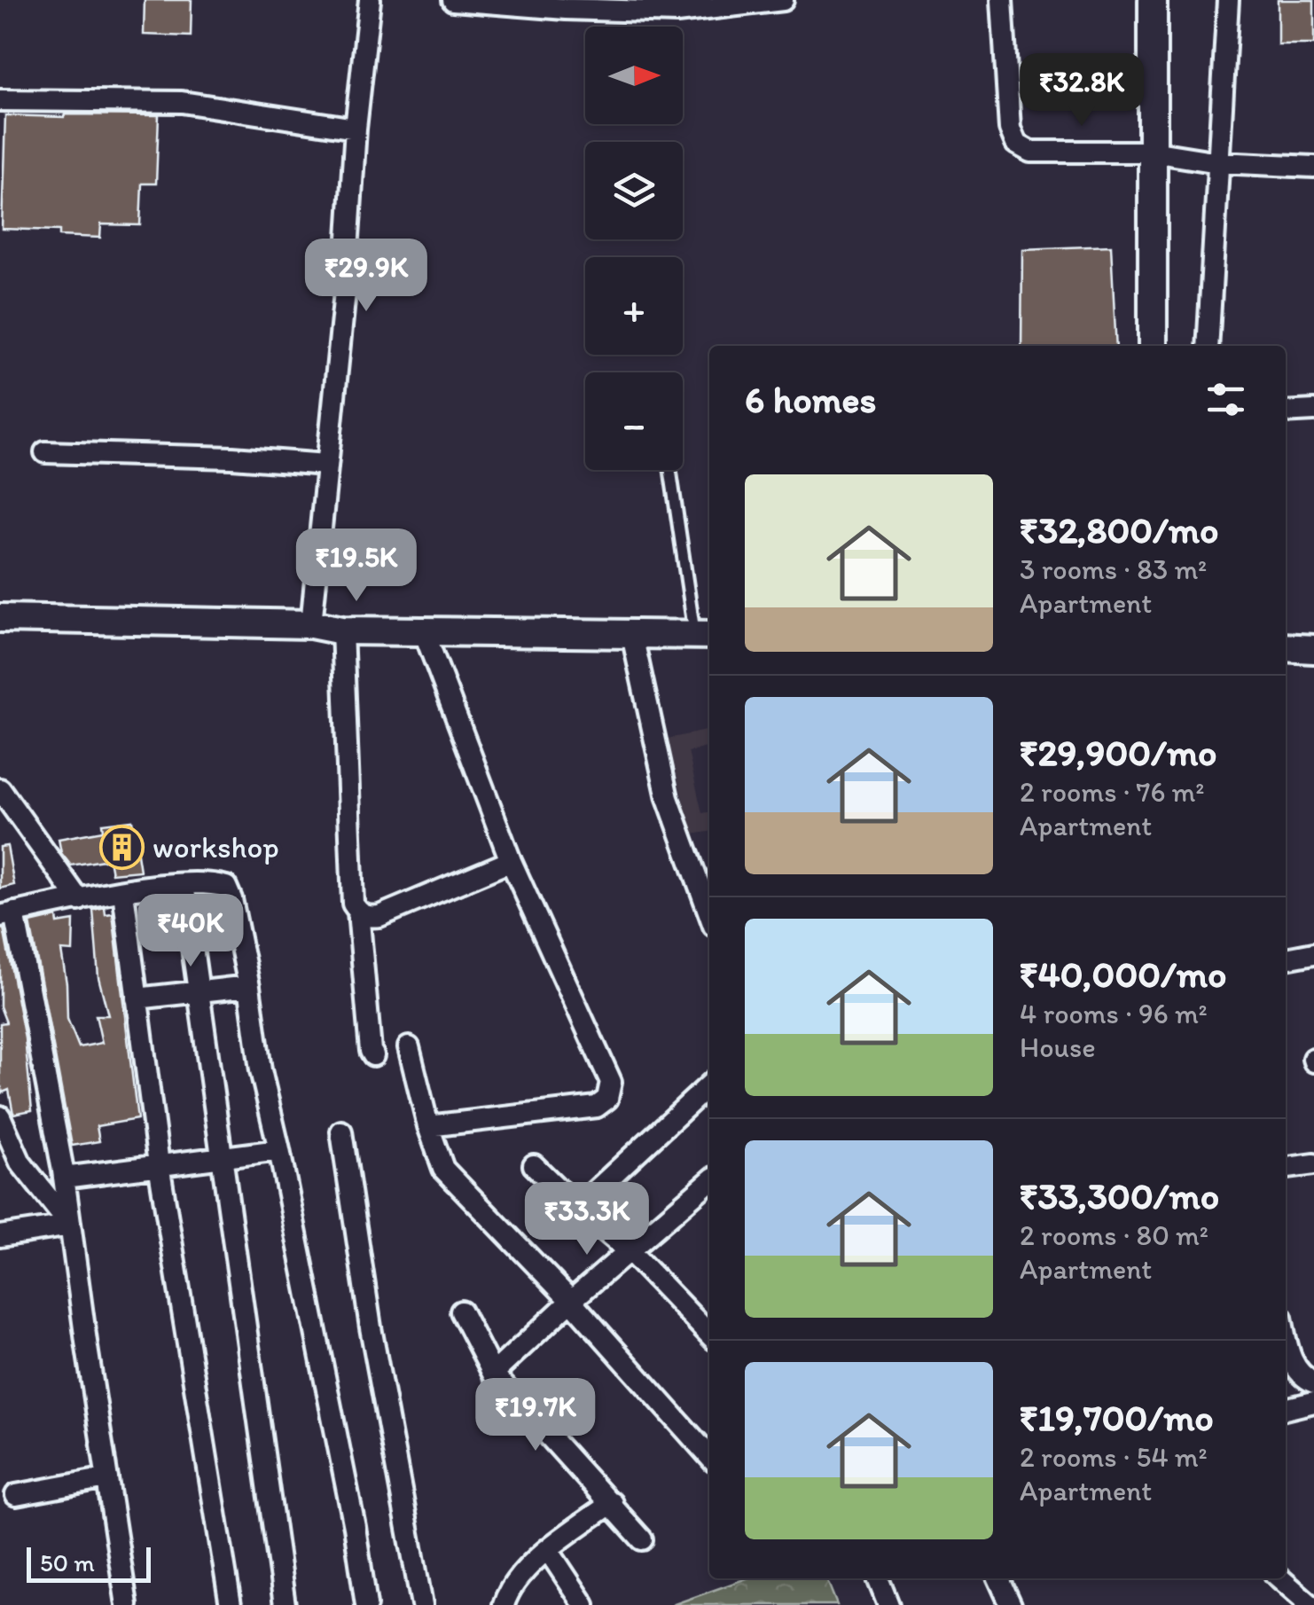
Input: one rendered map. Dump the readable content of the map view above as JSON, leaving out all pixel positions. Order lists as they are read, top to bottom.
{
  "places": {
    "building": ["workshop"]
  },
  "scale_bar": "50 m",
  "north": "right",
  "page": {
    "map_buttons": ["+", "−"],
    "price": [
      "₹32.8K",
      "₹29.9K",
      "₹19.5K",
      "₹40K",
      "₹33.3K",
      "₹19.7K"
    ],
    "heading": "6 homes",
    "list": [
      {
        "name": "₹32,800/mo",
        "note": "3 rooms · 83 m² · Apartment"
      },
      {
        "name": "₹29,900/mo",
        "note": "2 rooms · 76 m² · Apartment"
      },
      {
        "name": "₹40,000/mo",
        "note": "4 rooms · 96 m² · House"
      },
      {
        "name": "₹33,300/mo",
        "note": "2 rooms · 80 m² · Apartment"
      },
      {
        "name": "₹19,700/mo",
        "note": "2 rooms · 54 m² · Apartment"
      }
    ],
    "scale": "50 m"
  }
}
